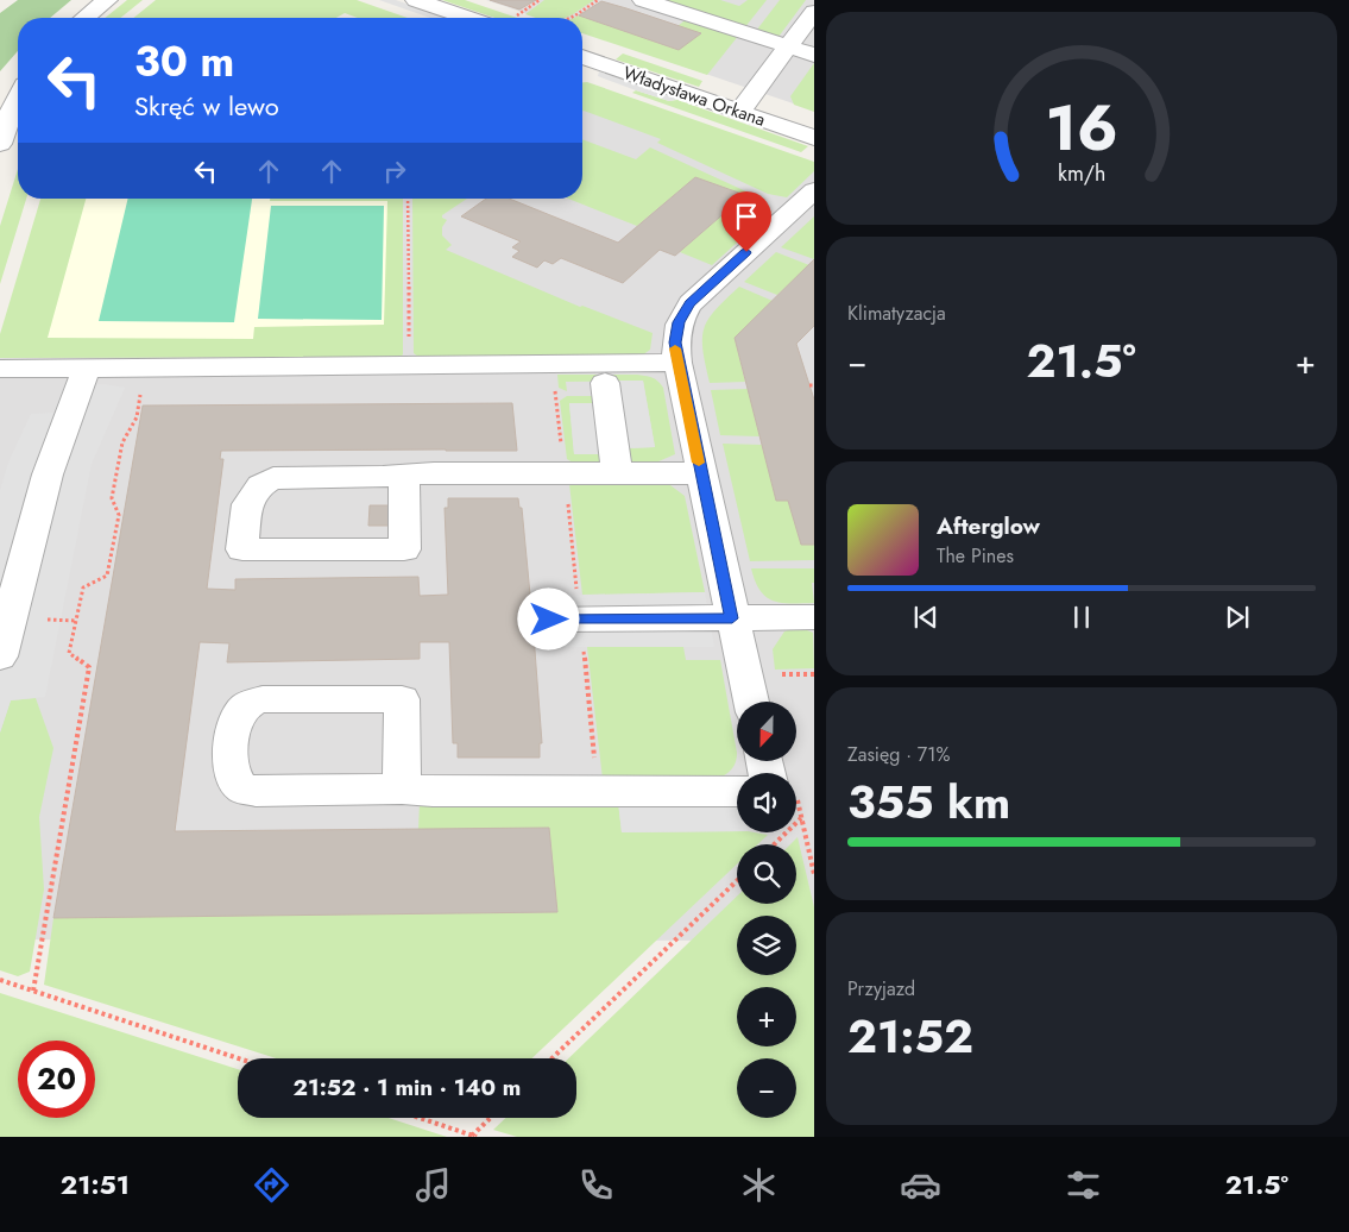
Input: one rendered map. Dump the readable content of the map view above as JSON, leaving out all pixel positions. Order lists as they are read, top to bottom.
{
  "streets": {
    "street": ["Władysława Orkana"]
  },
  "north": "bottom",
  "page": {
    "turn": ["30 m", "Skręć w lewo"],
    "tile": [
      "Klimatyzacja",
      ["Zasięg · 71%", "355 km"],
      ["Przyjazd", "21:52"]
    ],
    "heat": ["−", "21.5°", "+"],
    "song": ["Afterglow", "The Pines"],
    "map_buttons": ["+", "−"],
    "limit": "20",
    "trip": "21:52 · 1 min · 140 m",
    "tabs": ["21:51", "21.5°"],
    "gauge": ["16", "km/h"]
  }
}
